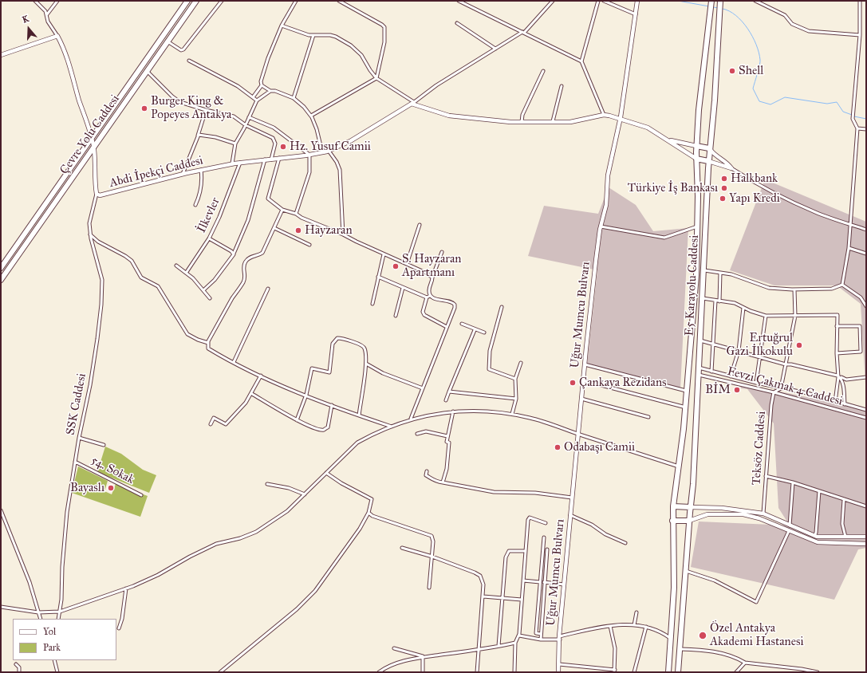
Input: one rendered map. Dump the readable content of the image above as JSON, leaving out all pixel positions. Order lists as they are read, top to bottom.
{
  "streets": {
    "highway": ["Çevre Yolu Caddesi", "E5 Karayolu Caddesi"],
    "street": [
      "Abdi İpekçi Caddesi",
      "İlkevler",
      "Uğur Mumcu Bulvarı",
      "Fevzi Çakmak 4 Caddesi",
      "SSK Caddesi",
      "Teksöz Caddesi",
      "54. Sokak"
    ]
  },
  "crossings": [
    ["Çevre Yolu Caddesi", "Abdi İpekçi Caddesi"],
    ["Abdi İpekçi Caddesi", "İlkevler"],
    ["Abdi İpekçi Caddesi", "SSK Caddesi"],
    ["E5 Karayolu Caddesi", "Fevzi Çakmak 4 Caddesi"],
    ["Fevzi Çakmak 4 Caddesi", "Teksöz Caddesi"],
    ["SSK Caddesi", "54. Sokak"]
  ],
  "places": [
    "Shell",
    "Burger King & Popeyes Antakya",
    "Hz. Yusuf Camii",
    "Halkbank",
    "Türkiye İş Bankası",
    "Yapı Kredi",
    "Hayzaran",
    "S. Hayzaran Apartmanı",
    "Ertuğrul Gazi İlkokulu",
    "Çankaya Rezidans",
    "BİM",
    "Odabaşı Camii",
    "Bayaslı",
    "Özel Antakya Akademi Hastanesi"
  ],
  "legend": ["Yol", "Park"],
  "north": "top"
}
